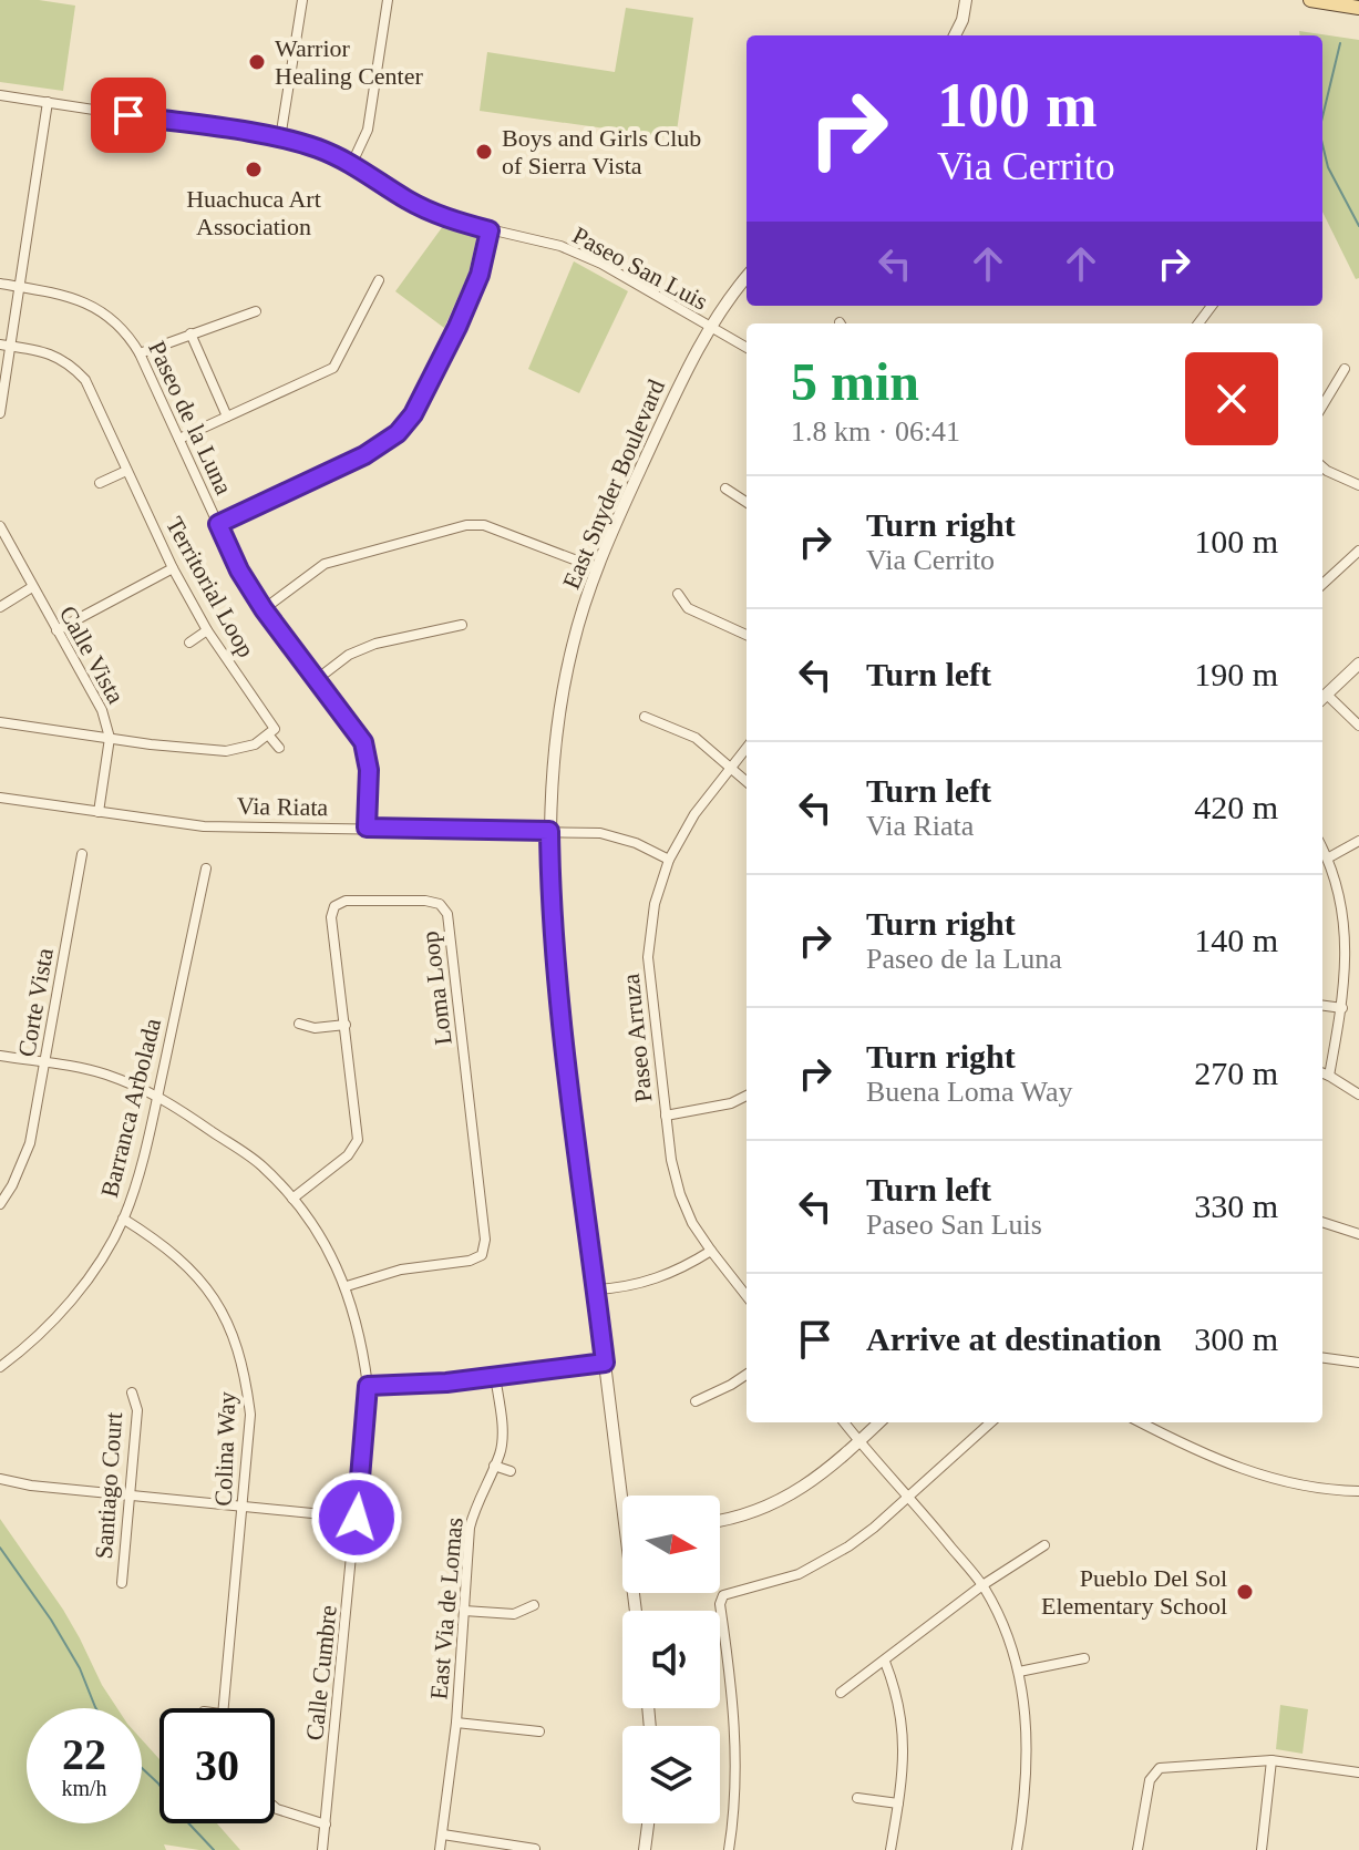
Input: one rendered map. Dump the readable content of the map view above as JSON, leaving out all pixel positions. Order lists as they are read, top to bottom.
{
  "streets": {
    "street": [
      "Paseo San Luis",
      "Paseo de la Luna",
      "East Snyder Boulevard",
      "Territorial Loop",
      "Calle Vista",
      "Via Riata",
      "Loma Loop",
      "Corte Vista",
      "Paseo Arruza",
      "Barranca Arbolada",
      "Colina Way",
      "Santiago Court",
      "East Via de Lomas",
      "Calle Cumbre"
    ]
  },
  "crossings": [
    ["Paseo San Luis", "East Snyder Boulevard"],
    ["Paseo de la Luna", "Via Riata"],
    ["East Snyder Boulevard", "Via Riata"],
    ["Calle Vista", "Via Riata"],
    ["Via Riata", "Paseo Arruza"],
    ["Loma Loop", "Calle Cumbre"],
    ["Corte Vista", "Calle Cumbre"],
    ["Barranca Arbolada", "Colina Way"],
    ["Barranca Arbolada", "Calle Cumbre"]
  ],
  "places": [
    "Warrior Healing Center",
    "Boys and Girls Club of Sierra Vista",
    "Huachuca Art Association",
    "Pueblo Del Sol Elementary School"
  ],
  "north": "right",
  "page": {
    "turn": ["100 m", "Via Cerrito"],
    "heading": ["5 min", "1.8 km · 06:41"],
    "list": [
      {
        "name": "Turn right",
        "note": "Via Cerrito",
        "value": "100 m"
      },
      {
        "name": "Turn left",
        "value": "190 m"
      },
      {
        "name": "Turn left",
        "note": "Via Riata",
        "value": "420 m"
      },
      {
        "name": "Turn right",
        "note": "Paseo de la Luna",
        "value": "140 m"
      },
      {
        "name": "Turn right",
        "note": "Buena Loma Way",
        "value": "270 m"
      },
      {
        "name": "Turn left",
        "note": "Paseo San Luis",
        "value": "330 m"
      },
      {
        "name": "Arrive at destination",
        "value": "300 m"
      }
    ],
    "speed": "22 km/h",
    "limit": "30"
  }
}
